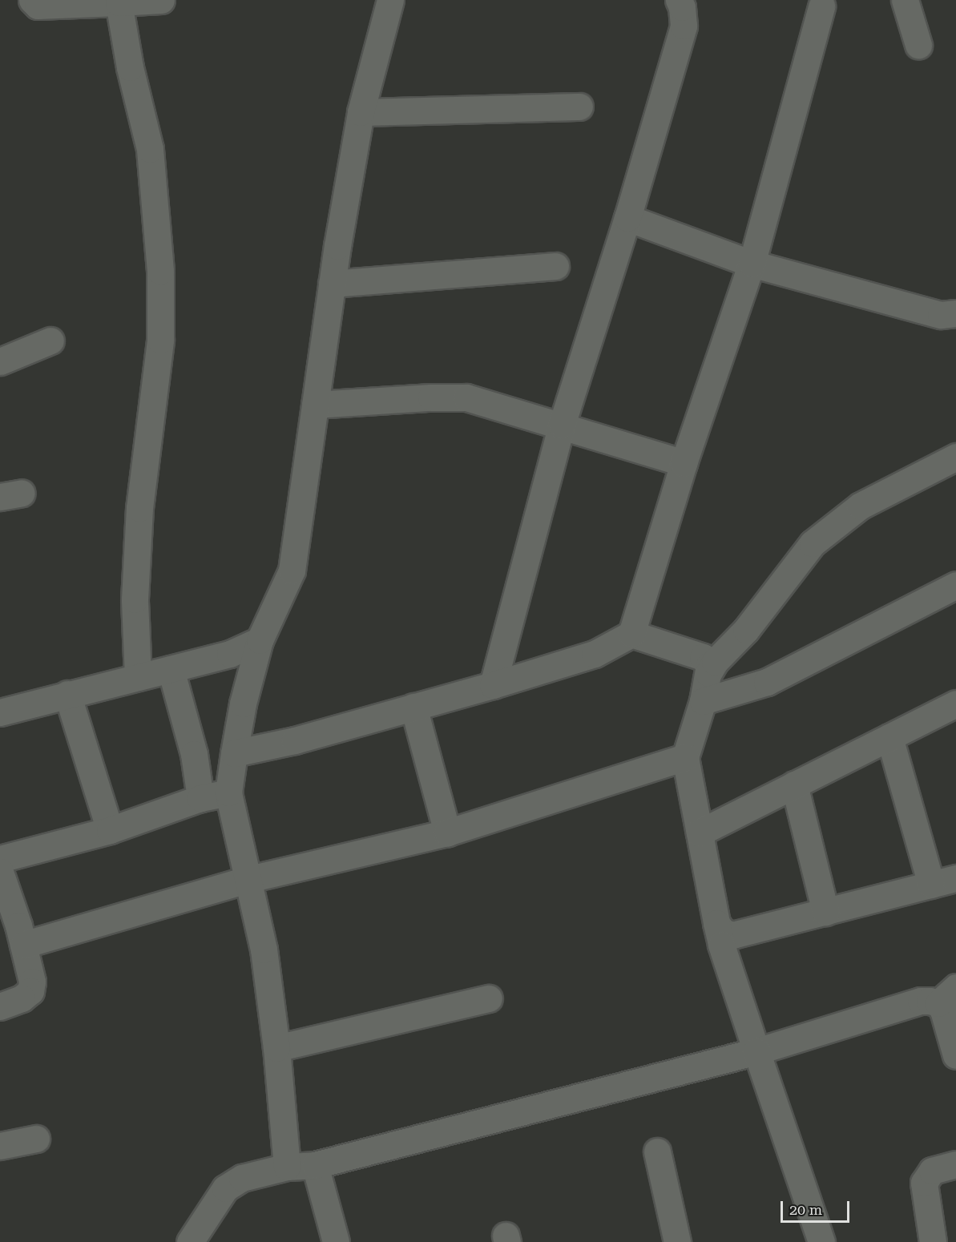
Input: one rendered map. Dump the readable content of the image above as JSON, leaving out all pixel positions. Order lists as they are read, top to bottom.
{
  "scale_bar": "20 m"
}
